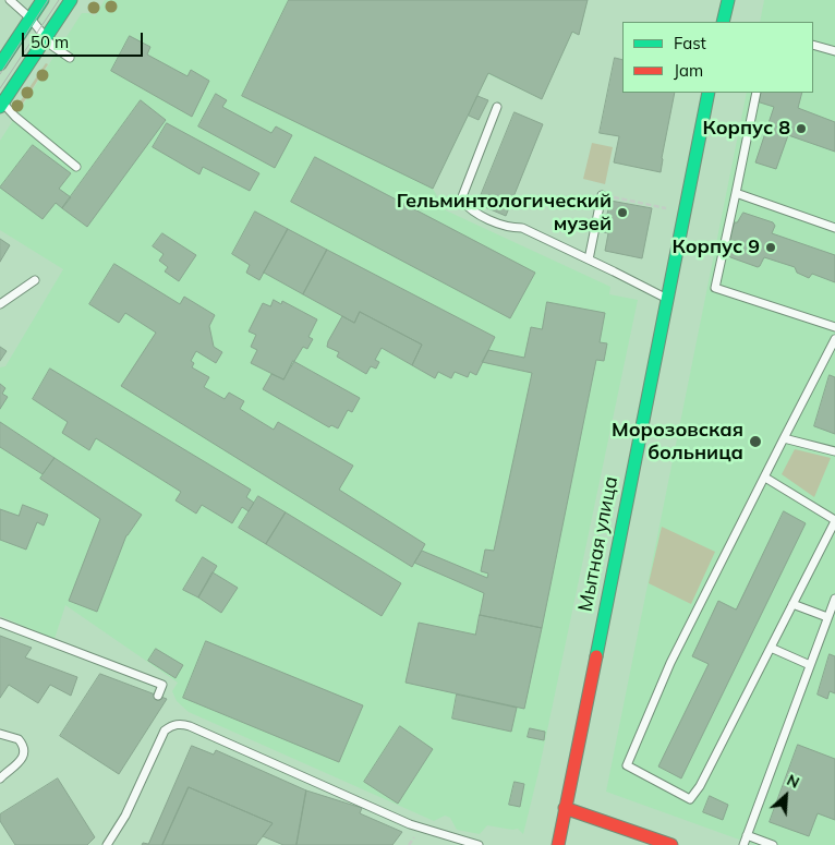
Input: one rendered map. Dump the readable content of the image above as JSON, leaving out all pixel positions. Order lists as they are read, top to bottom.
{
  "streets": {
    "main road": ["Мытная улица"]
  },
  "places": [
    "Корпус 8",
    "Гельминтологический музей",
    "Корпус 9",
    "Морозовская больница"
  ],
  "legend": ["Fast", "Jam"],
  "scale_bar": "50 m",
  "north": "top right"
}
